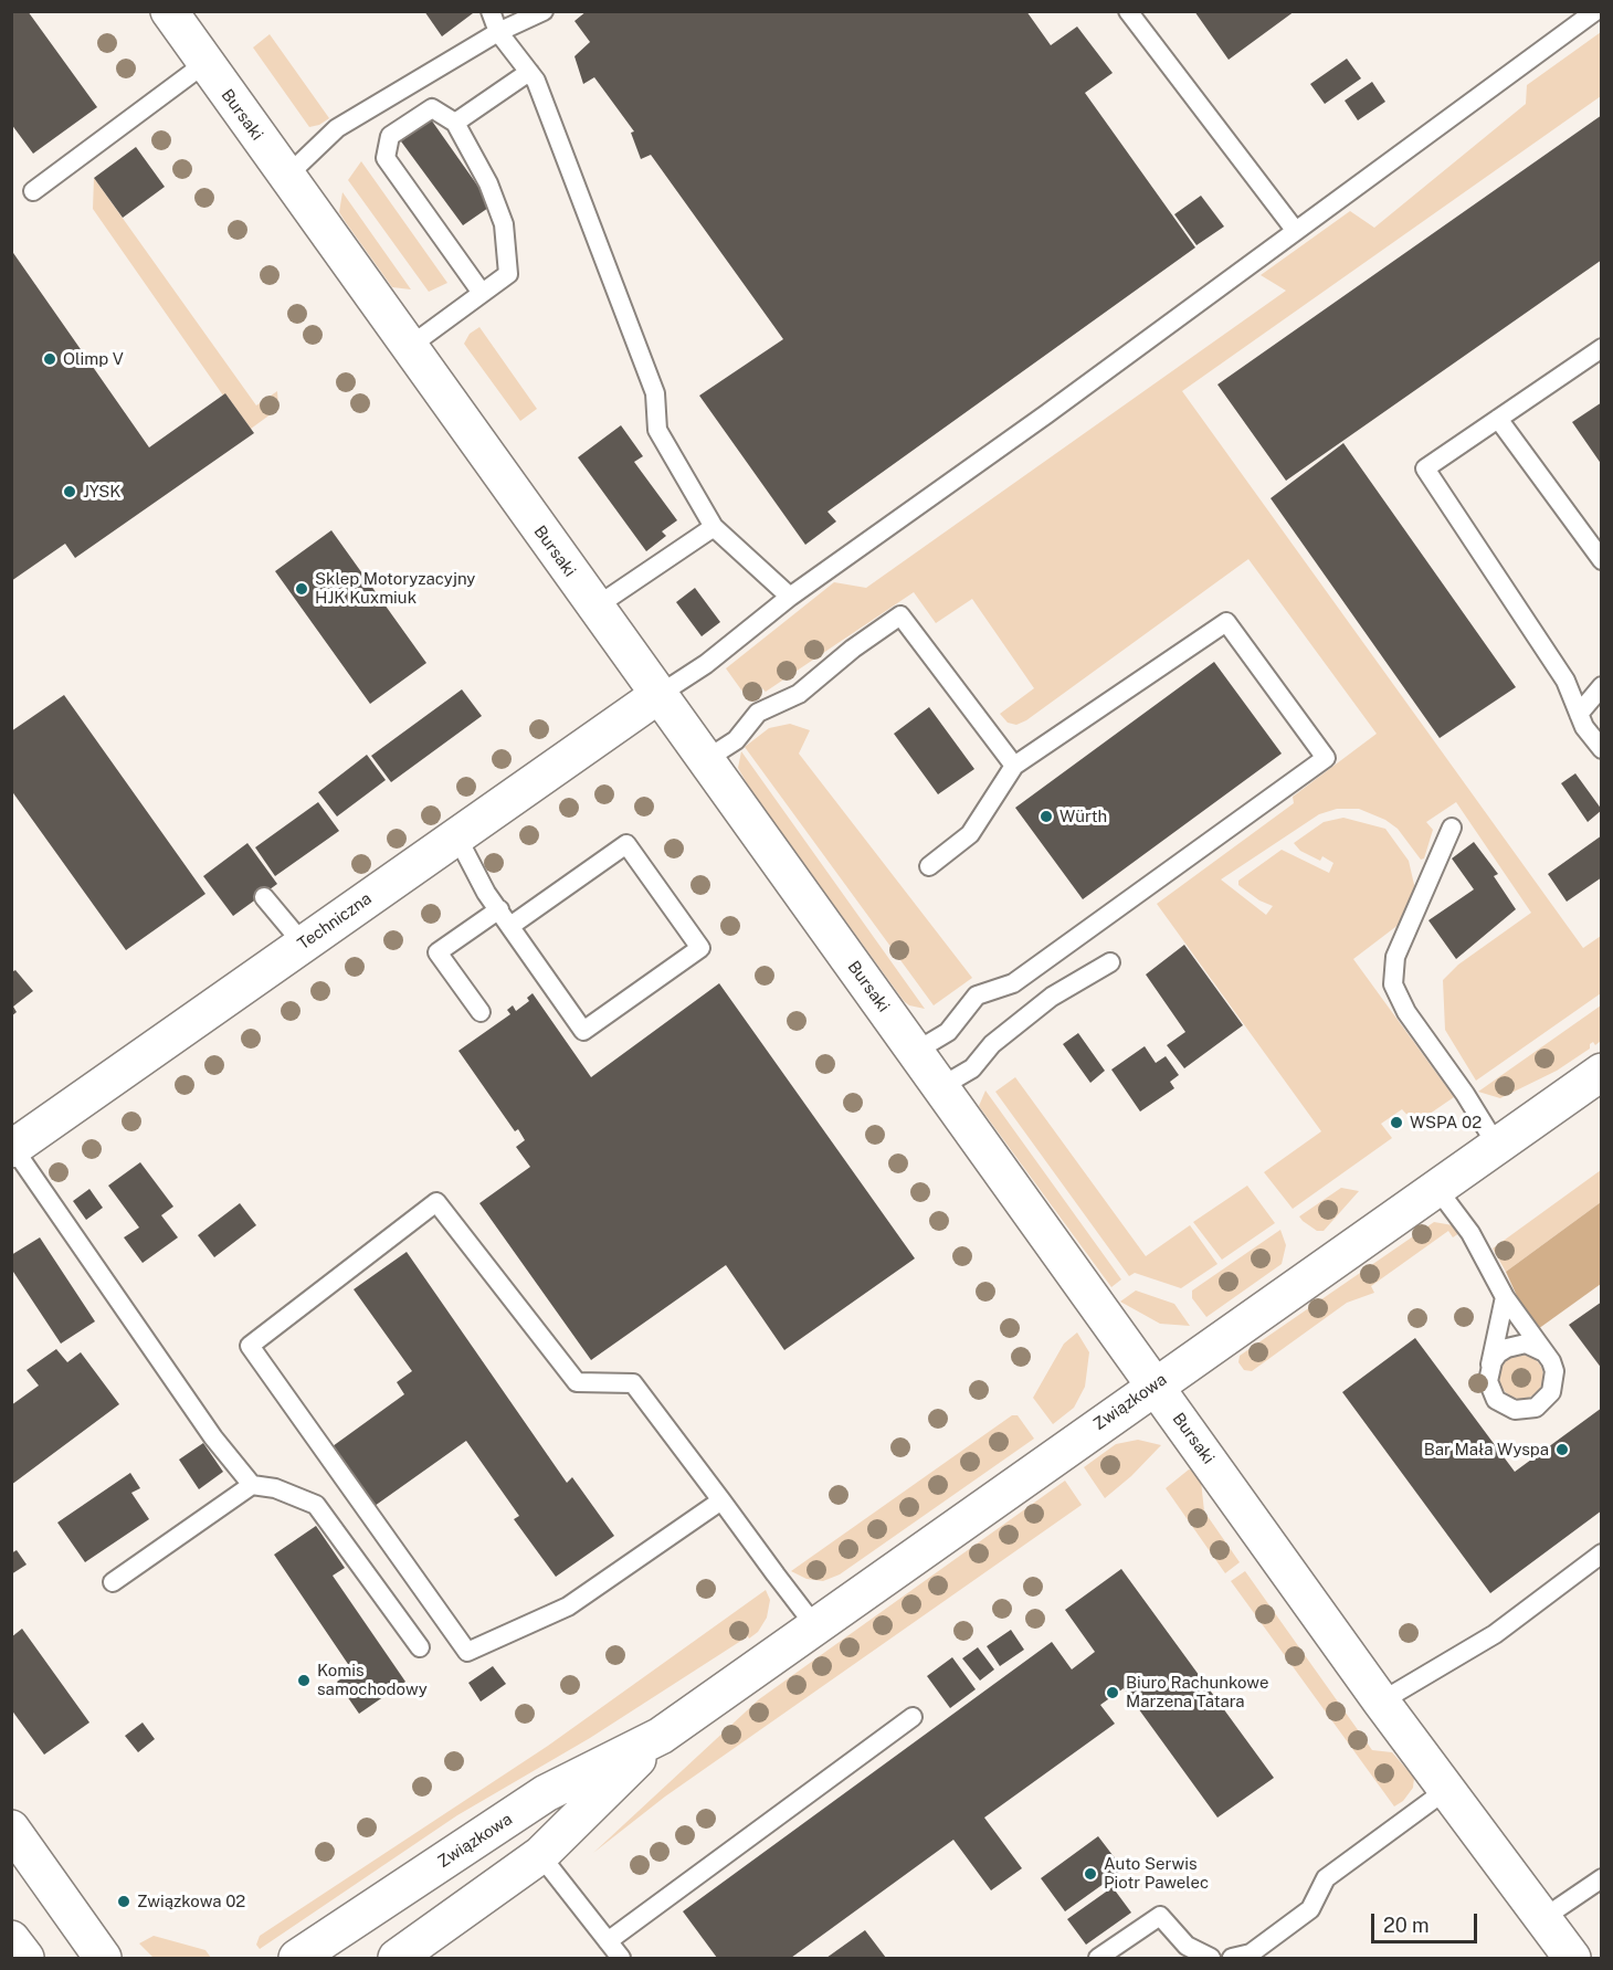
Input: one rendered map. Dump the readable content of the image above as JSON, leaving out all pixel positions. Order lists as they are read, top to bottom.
{
  "streets": {
    "street": ["Bursaki", "Techniczna", "Związkowa"]
  },
  "crossings": [
    ["Bursaki", "Techniczna"],
    ["Bursaki", "Związkowa"]
  ],
  "places": [
    "Olimp V",
    "JYSK",
    "Sklep Motoryzacyjny HJK Kuxmiuk",
    "Würth",
    "WSPA 02",
    "Bar Mała Wyspa",
    "Komis samochodowy",
    "Biuro Rachunkowe Marzena Tatara",
    "Auto Serwis Piotr Pawelec",
    "Związkowa 02"
  ],
  "scale_bar": "20 m"
}
